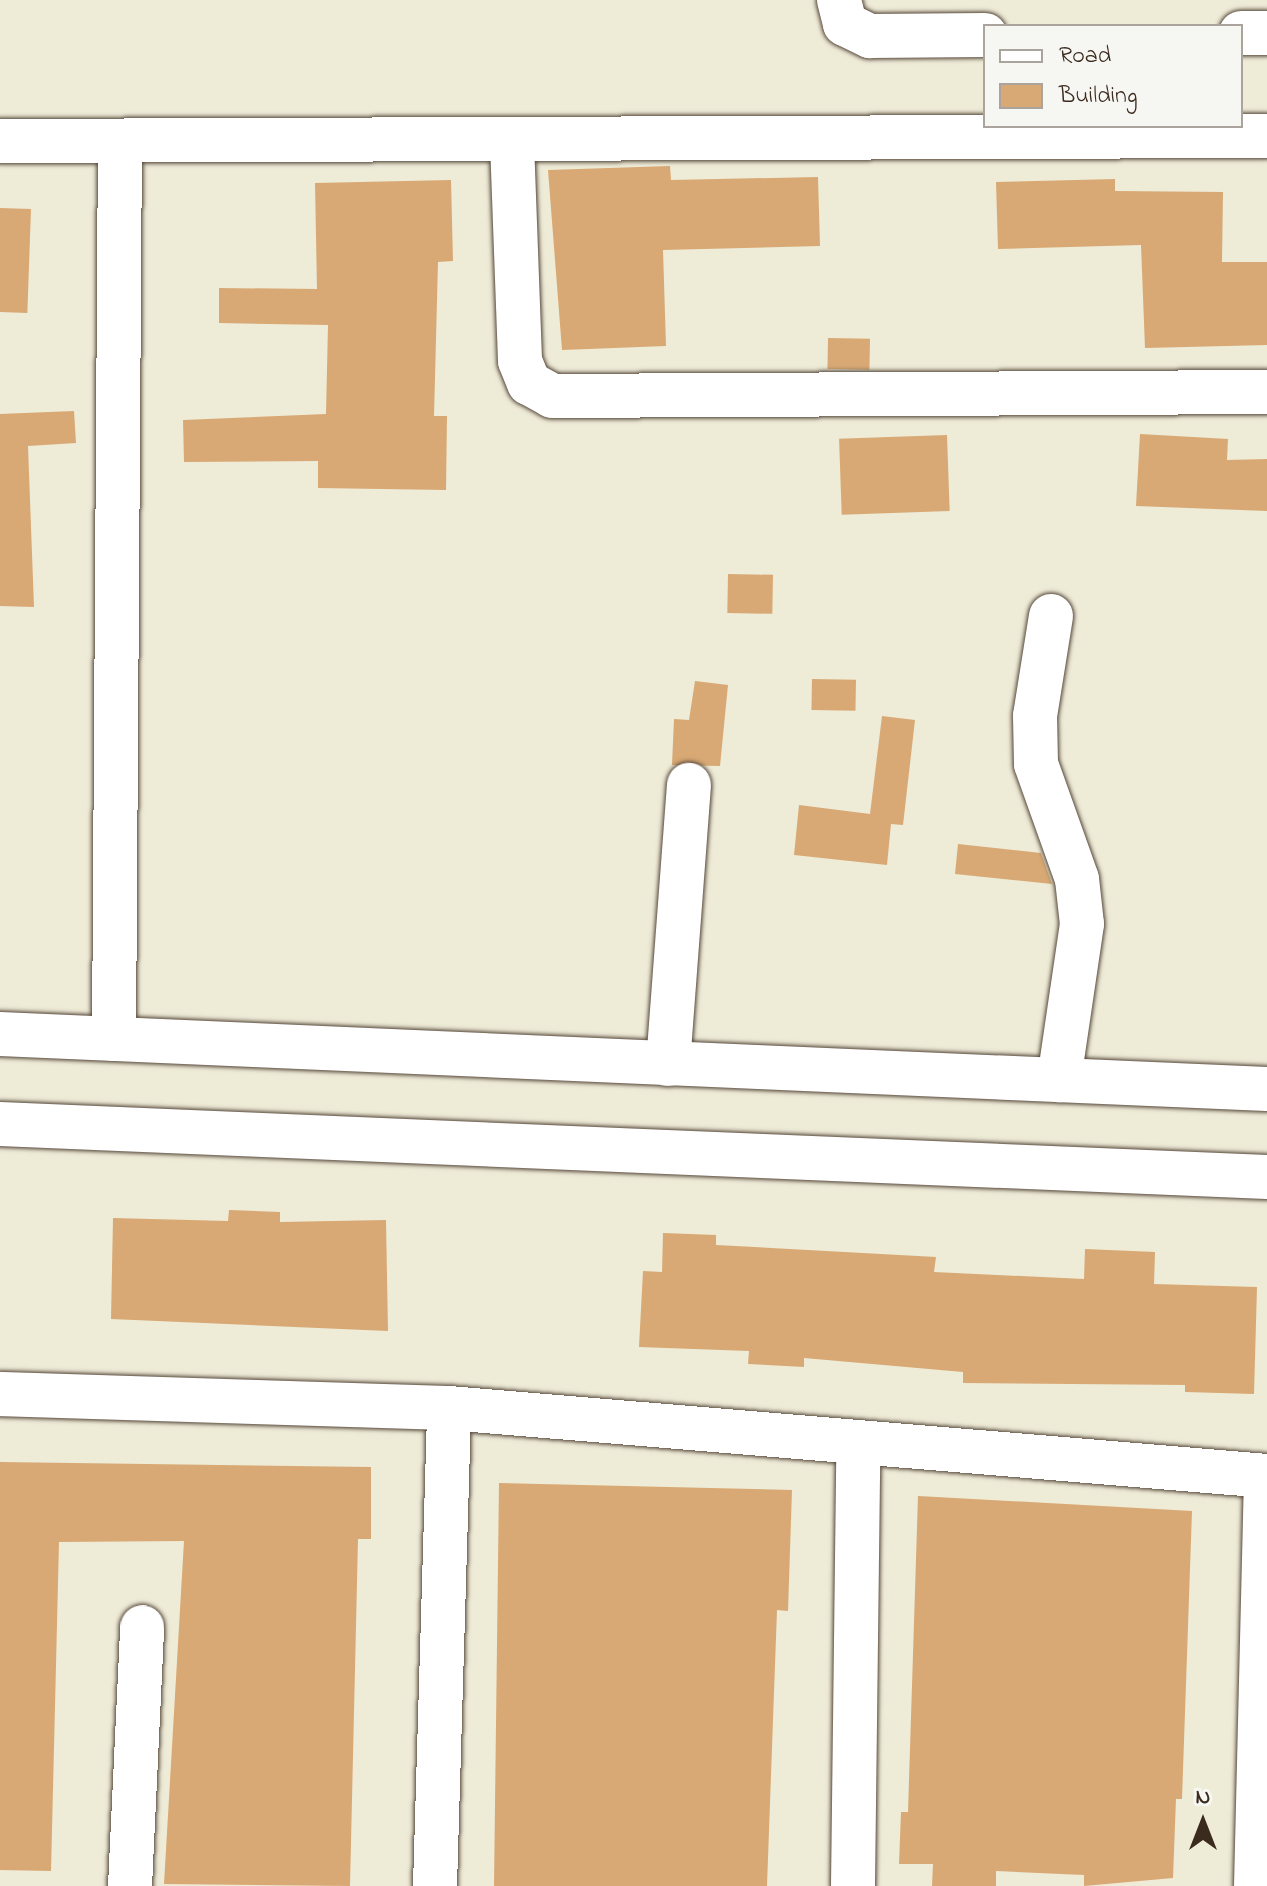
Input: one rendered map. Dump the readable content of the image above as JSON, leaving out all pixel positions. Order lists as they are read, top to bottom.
{
  "legend": ["Road", "Building"],
  "north": "top"
}
